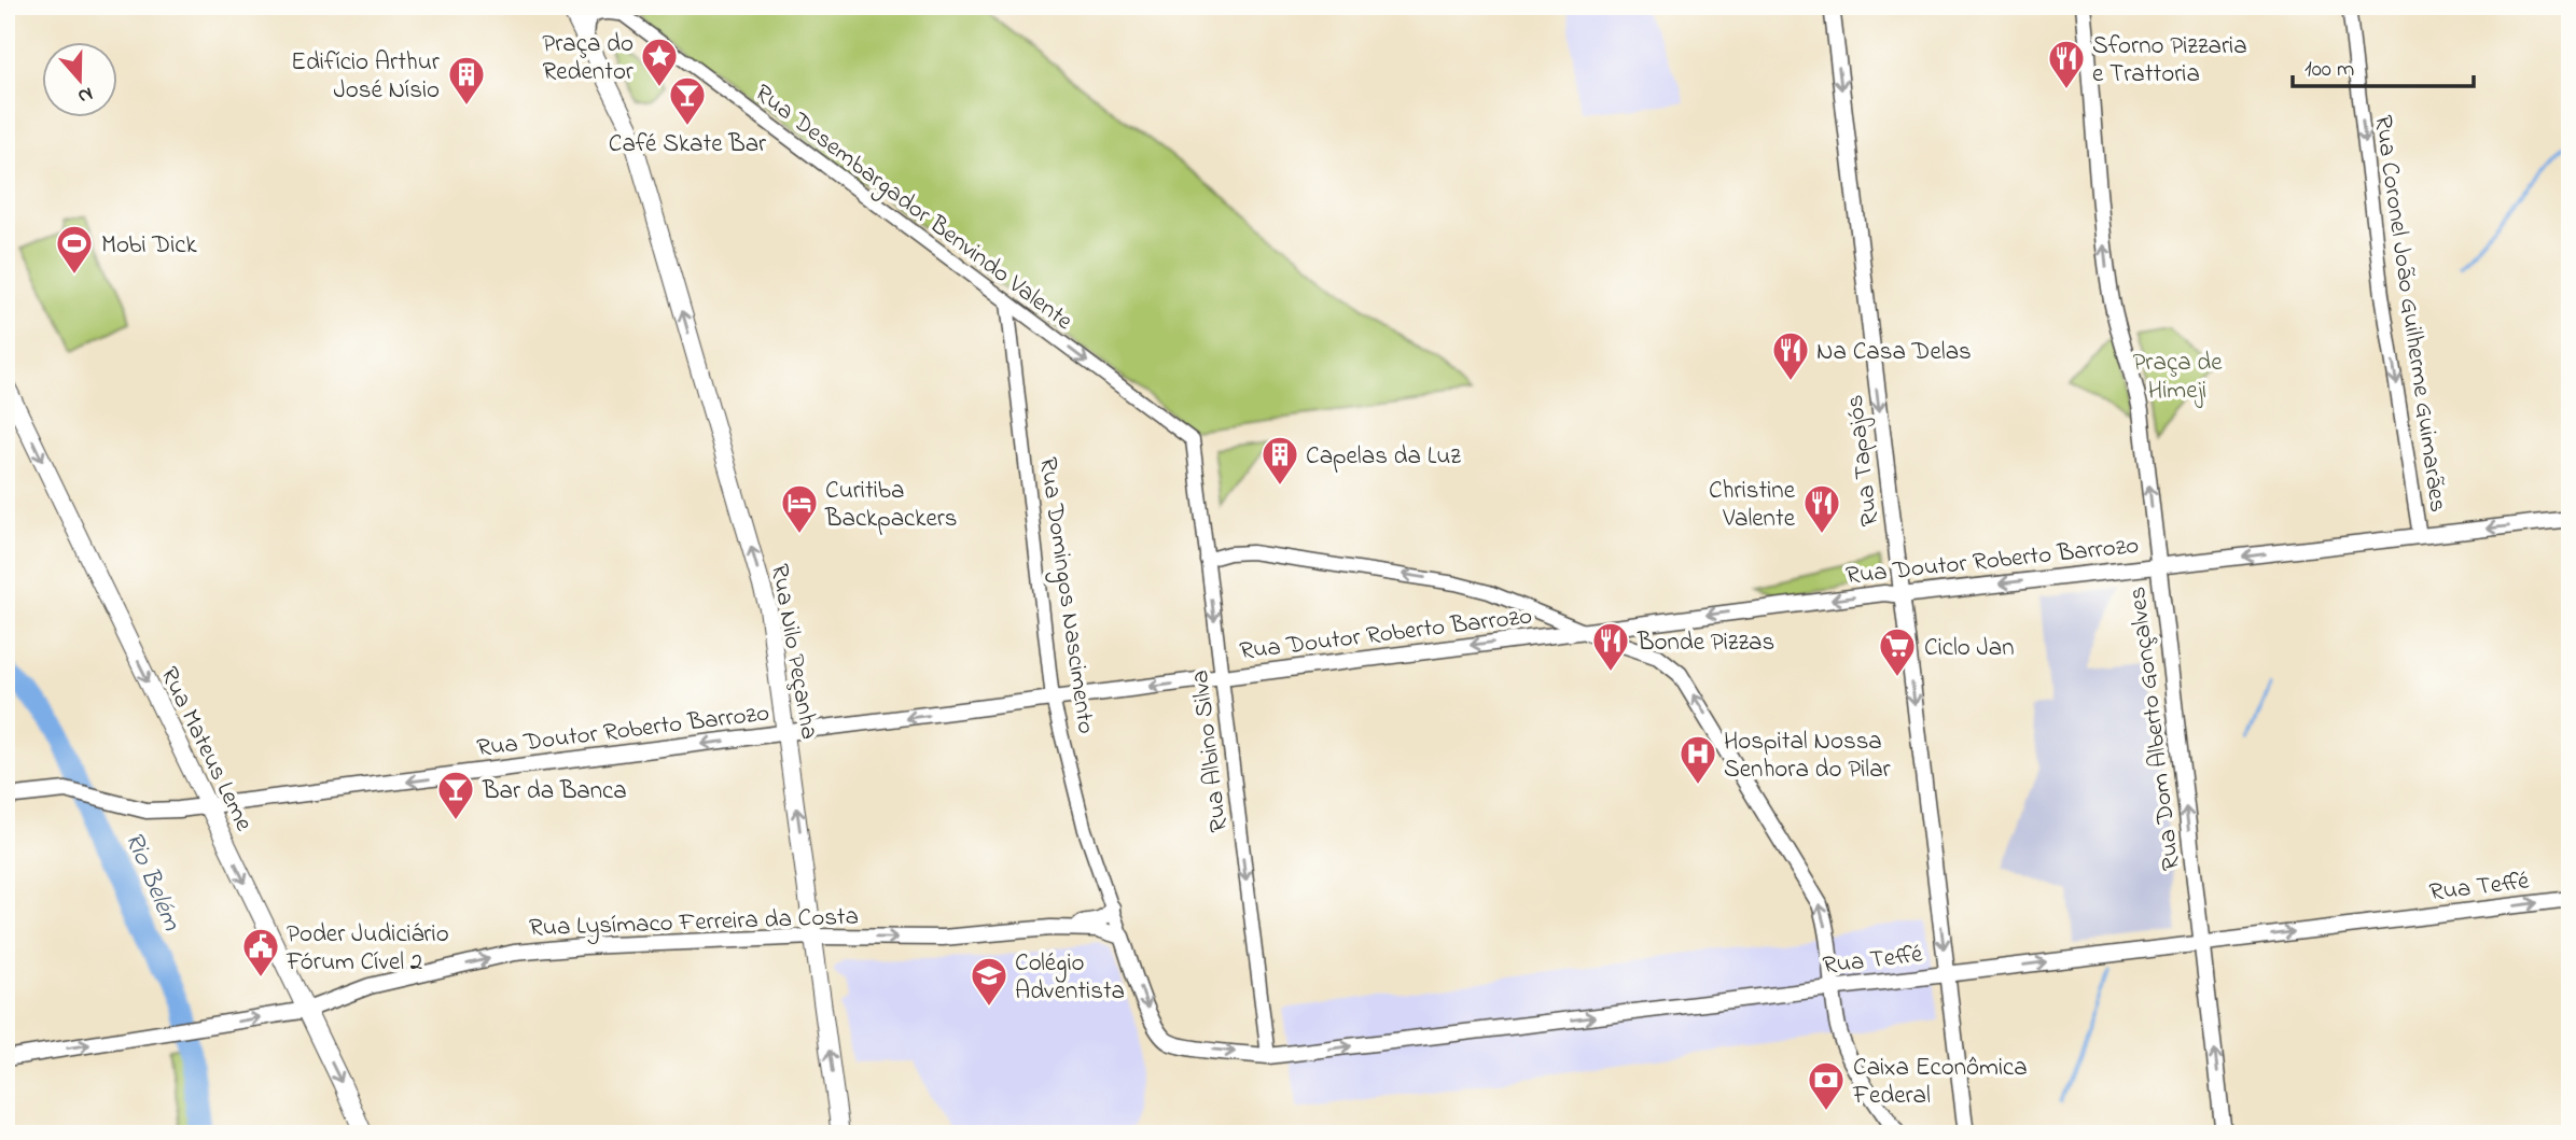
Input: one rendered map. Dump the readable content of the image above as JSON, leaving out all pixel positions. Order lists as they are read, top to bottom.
{
  "streets": {
    "main road": [
      "Rua Tapajós",
      "Rua Doutor Roberto Barrozo",
      "Rua Domingos Nascimento",
      "Rua Nilo Peçanha",
      "Rua Dom Alberto Gonçalves",
      "Rua Mateus Leme",
      "Rua Teffé",
      "Rua Lysímaco Ferreira da Costa"
    ],
    "street": ["Rua Desembargador Benvindo Valente", "Rua Coronel João Guilherme Guimarães", "Rua Albino Silva"]
  },
  "crossings": [
    ["Rua Desembargador Benvindo Valente", "Rua Domingos Nascimento"],
    ["Rua Desembargador Benvindo Valente", "Rua Albino Silva"],
    ["Rua Coronel João Guilherme Guimarães", "Rua Doutor Roberto Barrozo"],
    ["Rua Tapajós", "Rua Doutor Roberto Barrozo"],
    ["Rua Tapajós", "Rua Teffé"],
    ["Rua Doutor Roberto Barrozo", "Rua Domingos Nascimento"],
    ["Rua Doutor Roberto Barrozo", "Rua Nilo Peçanha"],
    ["Rua Doutor Roberto Barrozo", "Rua Dom Alberto Gonçalves"],
    ["Rua Doutor Roberto Barrozo", "Rua Mateus Leme"],
    ["Rua Doutor Roberto Barrozo", "Rua Albino Silva"],
    ["Rua Domingos Nascimento", "Rua Teffé"],
    ["Rua Domingos Nascimento", "Rua Lysímaco Ferreira da Costa"],
    ["Rua Nilo Peçanha", "Rua Lysímaco Ferreira da Costa"],
    ["Rua Dom Alberto Gonçalves", "Rua Teffé"],
    ["Rua Mateus Leme", "Rua Lysímaco Ferreira da Costa"],
    ["Rua Albino Silva", "Rua Teffé"]
  ],
  "one_way": [
    "Rua Coronel João Guilherme Guimarães",
    "Rua Tapajós",
    "Rua Doutor Roberto Barrozo",
    "Rua Nilo Peçanha",
    "Rua Dom Alberto Gonçalves",
    "Rua Mateus Leme",
    "Rua Albino Silva",
    "Rua Teffé",
    "Rua Lysímaco Ferreira da Costa"
  ],
  "water": ["Rio Belém"],
  "parks": ["Praça de Himeji"],
  "places": {
    "place": ["Praça do Redentor"],
    "restaurant": [
      "Sforno Pizzaria e Trattoria",
      "Na Casa Delas",
      "Christine Valente",
      "Bonde Pizzas"
    ],
    "building": ["Edifício Arthur José Nísio", "Capelas da Luz"],
    "bar": ["Café Skate Bar", "Bar da Banca"],
    "sports": ["Mobi Dick"],
    "hotel": ["Curitiba Backpackers"],
    "supermarket": ["Ciclo Jan"],
    "hospital": ["Hospital Nossa Senhora do Pilar"],
    "public building": ["Poder Judiciário Fórum Cível 2"],
    "school or university": ["Colégio Adventista"],
    "bank": ["Caixa Econômica Federal"]
  },
  "scale_bar": "100 m",
  "north": "bottom"
}
